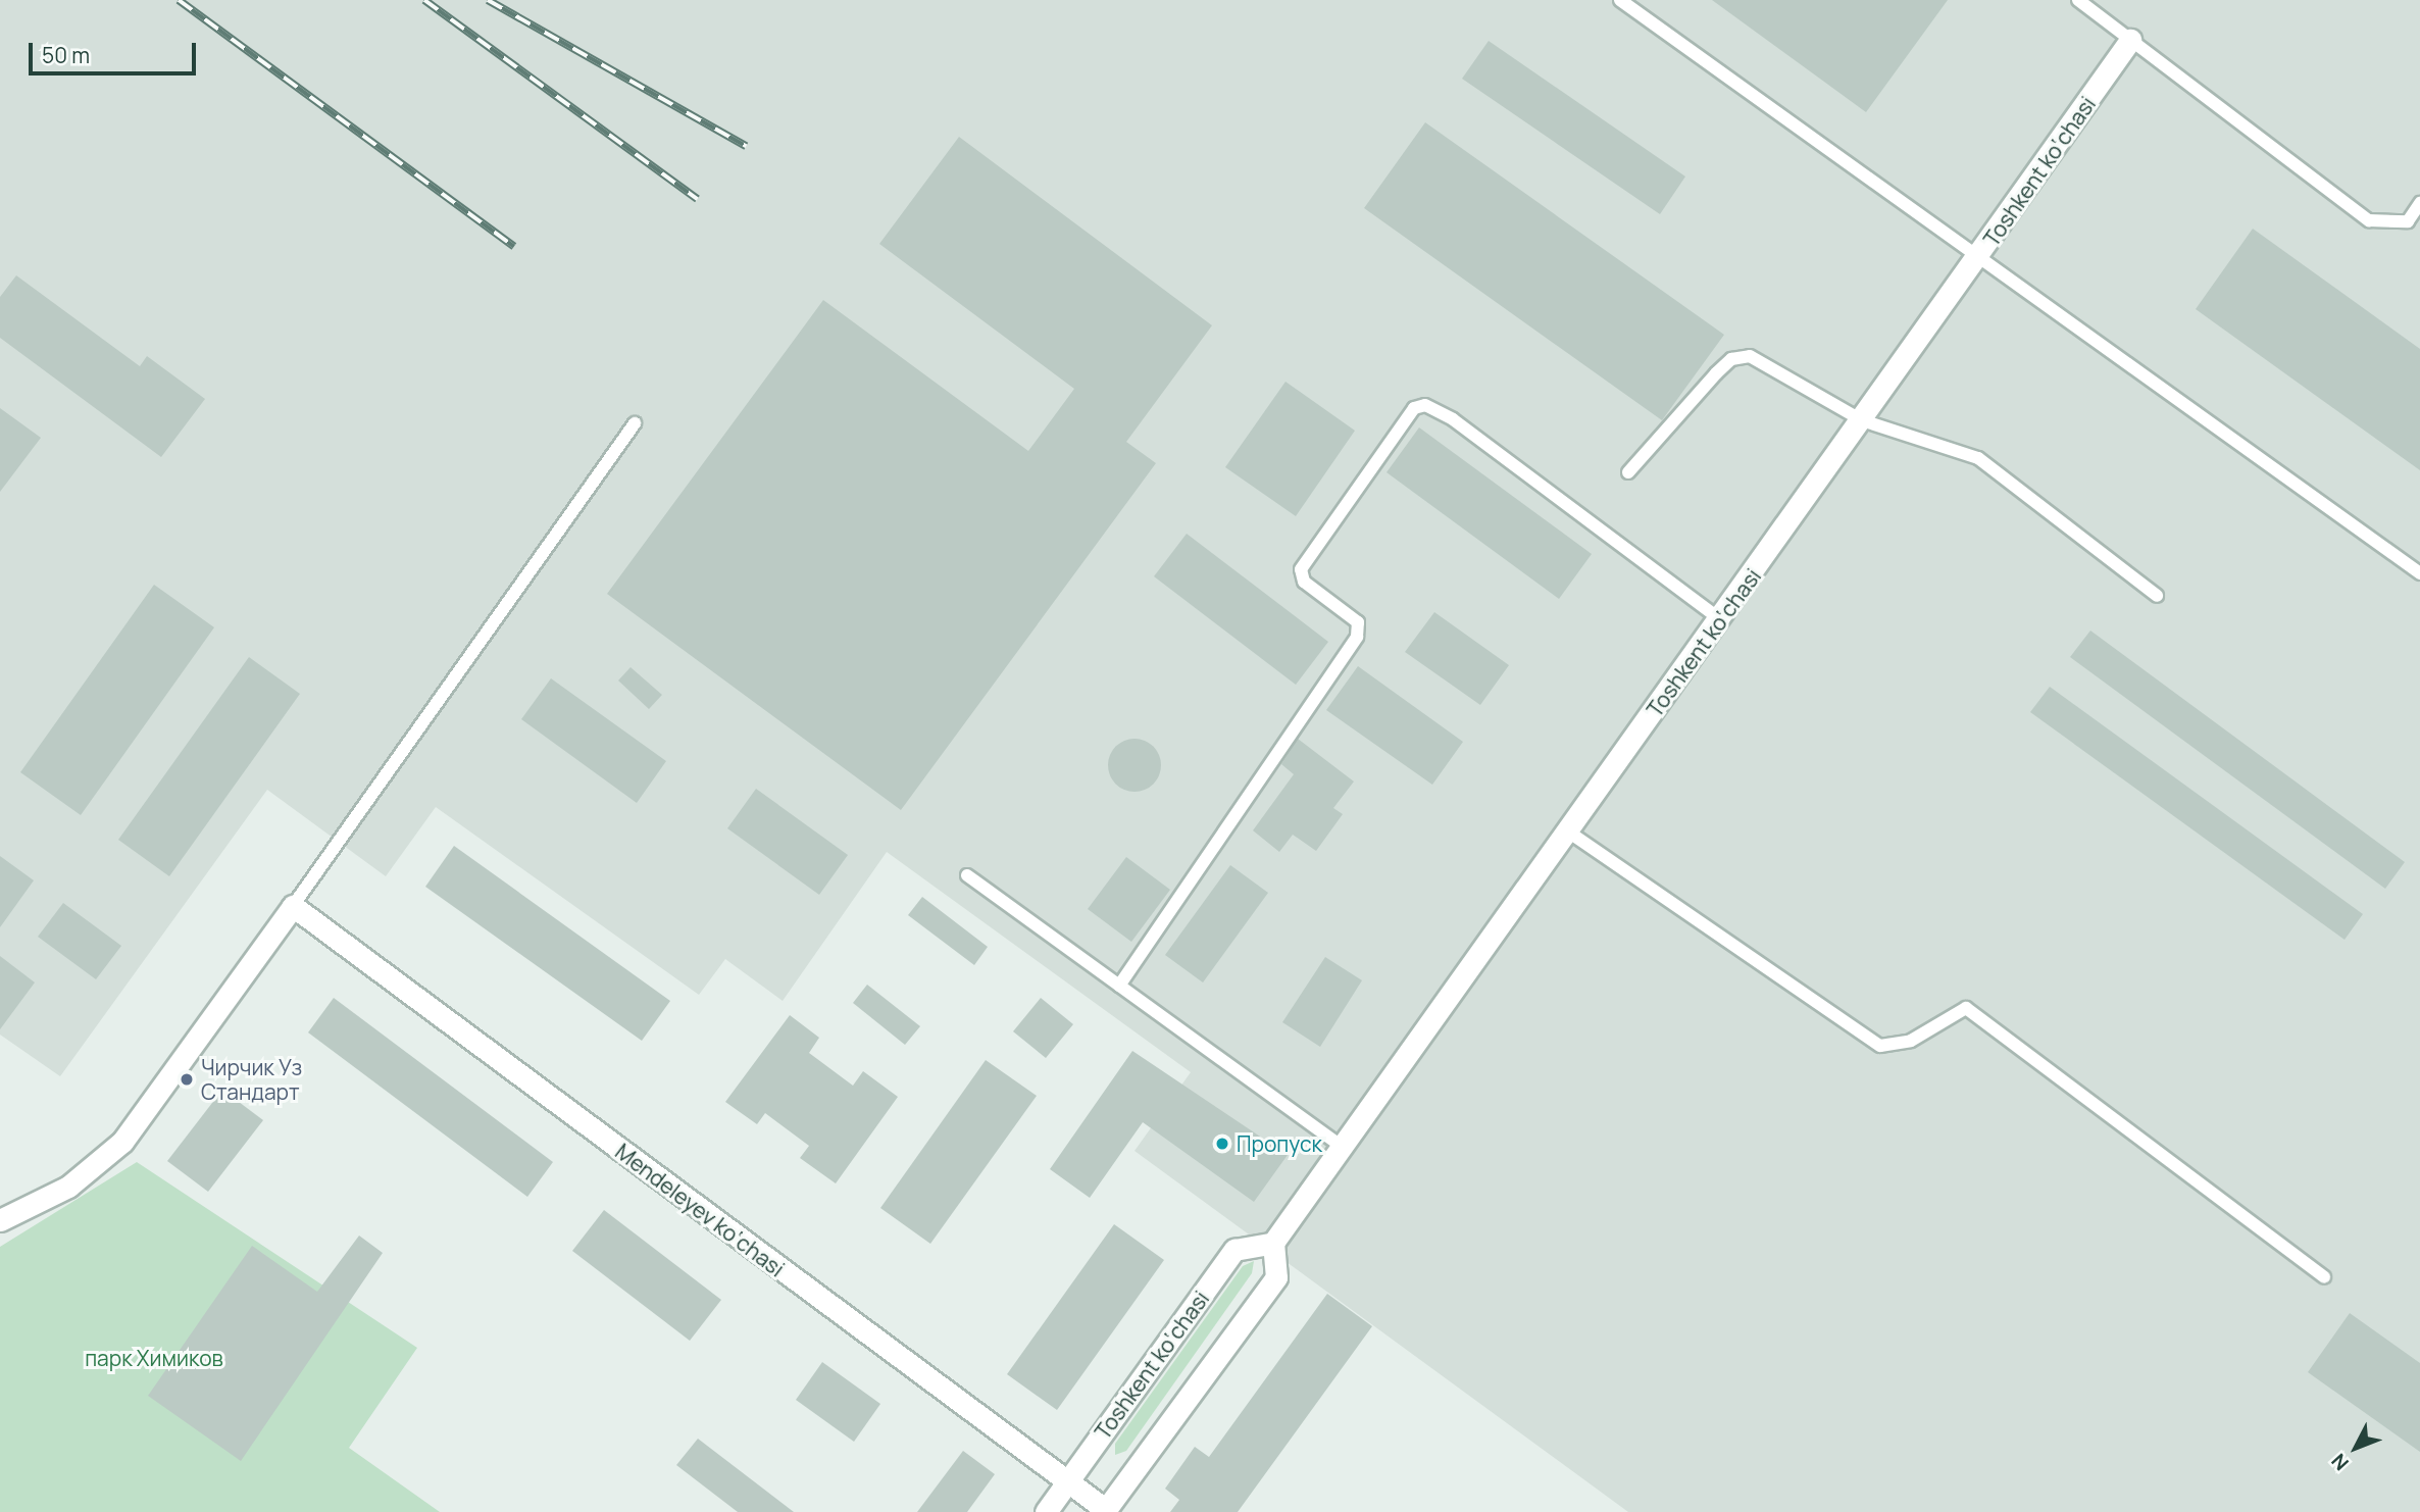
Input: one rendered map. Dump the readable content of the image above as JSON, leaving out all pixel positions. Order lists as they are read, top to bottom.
{
  "streets": {
    "street": ["Toshkent ko‘chasi", "Mendeleyev ko‘chasi"]
  },
  "crossings": [
    ["Toshkent ko‘chasi", "Mendeleyev ko‘chasi"]
  ],
  "parks": ["парк Химиков"],
  "places": ["Чирчик Уз Стандарт", "Пропуск"],
  "scale_bar": "50 m",
  "north": "bottom left"
}
